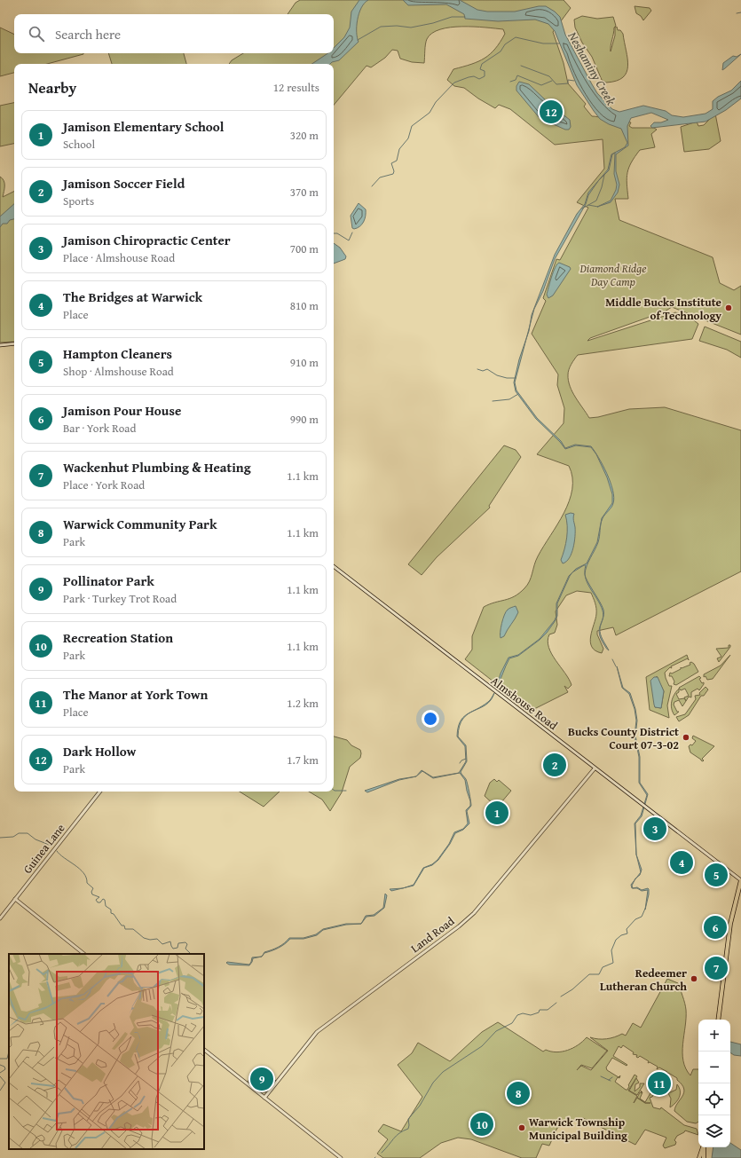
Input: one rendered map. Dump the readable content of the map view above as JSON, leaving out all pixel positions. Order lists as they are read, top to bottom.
{
  "streets": {
    "street": ["Almshouse Road", "Guinea Lane", "Land Road"]
  },
  "crossings": [
    ["Almshouse Road", "Land Road"]
  ],
  "water": ["Neshaminy Creek"],
  "parks": ["Diamond Ridge Day Camp"],
  "places": [
    "Middle Bucks Institute of Technology",
    "Bucks County District Court 07-3-02",
    "Redeemer Lutheran Church",
    "Warwick Township Municipal Building"
  ],
  "page": {
    "search": "Search here",
    "heading": ["Nearby", "12 results"],
    "pins": [
      "12",
      "2",
      "1",
      "3",
      "4",
      "5",
      "6",
      "7",
      "9",
      "11",
      "8",
      "10"
    ],
    "list": [
      {
        "mark": "1",
        "name": "Jamison Elementary School",
        "note": "School",
        "value": "320 m"
      },
      {
        "mark": "2",
        "name": "Jamison Soccer Field",
        "note": "Sports",
        "value": "370 m"
      },
      {
        "mark": "3",
        "name": "Jamison Chiropractic Center",
        "note": "Place · Almshouse Road",
        "value": "700 m"
      },
      {
        "mark": "4",
        "name": "The Bridges at Warwick",
        "note": "Place",
        "value": "810 m"
      },
      {
        "mark": "5",
        "name": "Hampton Cleaners",
        "note": "Shop · Almshouse Road",
        "value": "910 m"
      },
      {
        "mark": "6",
        "name": "Jamison Pour House",
        "note": "Bar · York Road",
        "value": "990 m"
      },
      {
        "mark": "7",
        "name": "Wackenhut Plumbing & Heating",
        "note": "Place · York Road",
        "value": "1.1 km"
      },
      {
        "mark": "8",
        "name": "Warwick Community Park",
        "note": "Park",
        "value": "1.1 km"
      },
      {
        "mark": "9",
        "name": "Pollinator Park",
        "note": "Park · Turkey Trot Road",
        "value": "1.1 km"
      },
      {
        "mark": "10",
        "name": "Recreation Station",
        "note": "Park",
        "value": "1.1 km"
      },
      {
        "mark": "11",
        "name": "The Manor at York Town",
        "note": "Place",
        "value": "1.2 km"
      },
      {
        "mark": "12",
        "name": "Dark Hollow",
        "note": "Park",
        "value": "1.7 km"
      }
    ],
    "map_buttons": ["+", "−"]
  }
}
